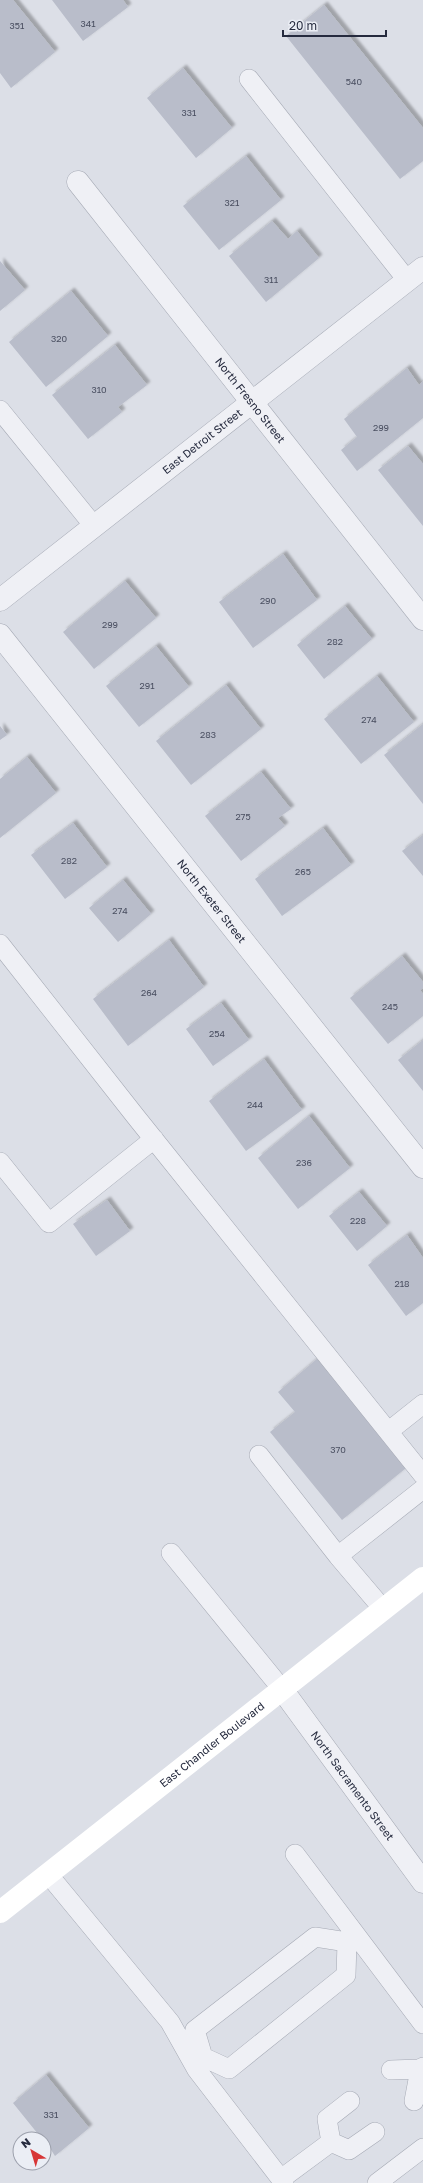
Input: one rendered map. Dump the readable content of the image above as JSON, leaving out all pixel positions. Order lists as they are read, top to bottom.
{
  "streets": {
    "main road": ["East Chandler Boulevard"],
    "street": [
      "North Fresno Street",
      "East Detroit Street",
      "North Exeter Street",
      "North Sacramento Street"
    ]
  },
  "crossings": [
    ["North Fresno Street", "East Detroit Street"],
    ["East Chandler Boulevard", "North Sacramento Street"]
  ],
  "house_numbers": [
    "341",
    "351",
    "540",
    "331",
    "321",
    "311",
    "320",
    "310",
    "299",
    "290",
    "299",
    "282",
    "291",
    "274",
    "283",
    "275",
    "282",
    "265",
    "274",
    "264",
    "245",
    "254",
    "244",
    "236",
    "228",
    "218",
    "370",
    "331"
  ],
  "scale_bar": "20 m",
  "north": "top left"
}
